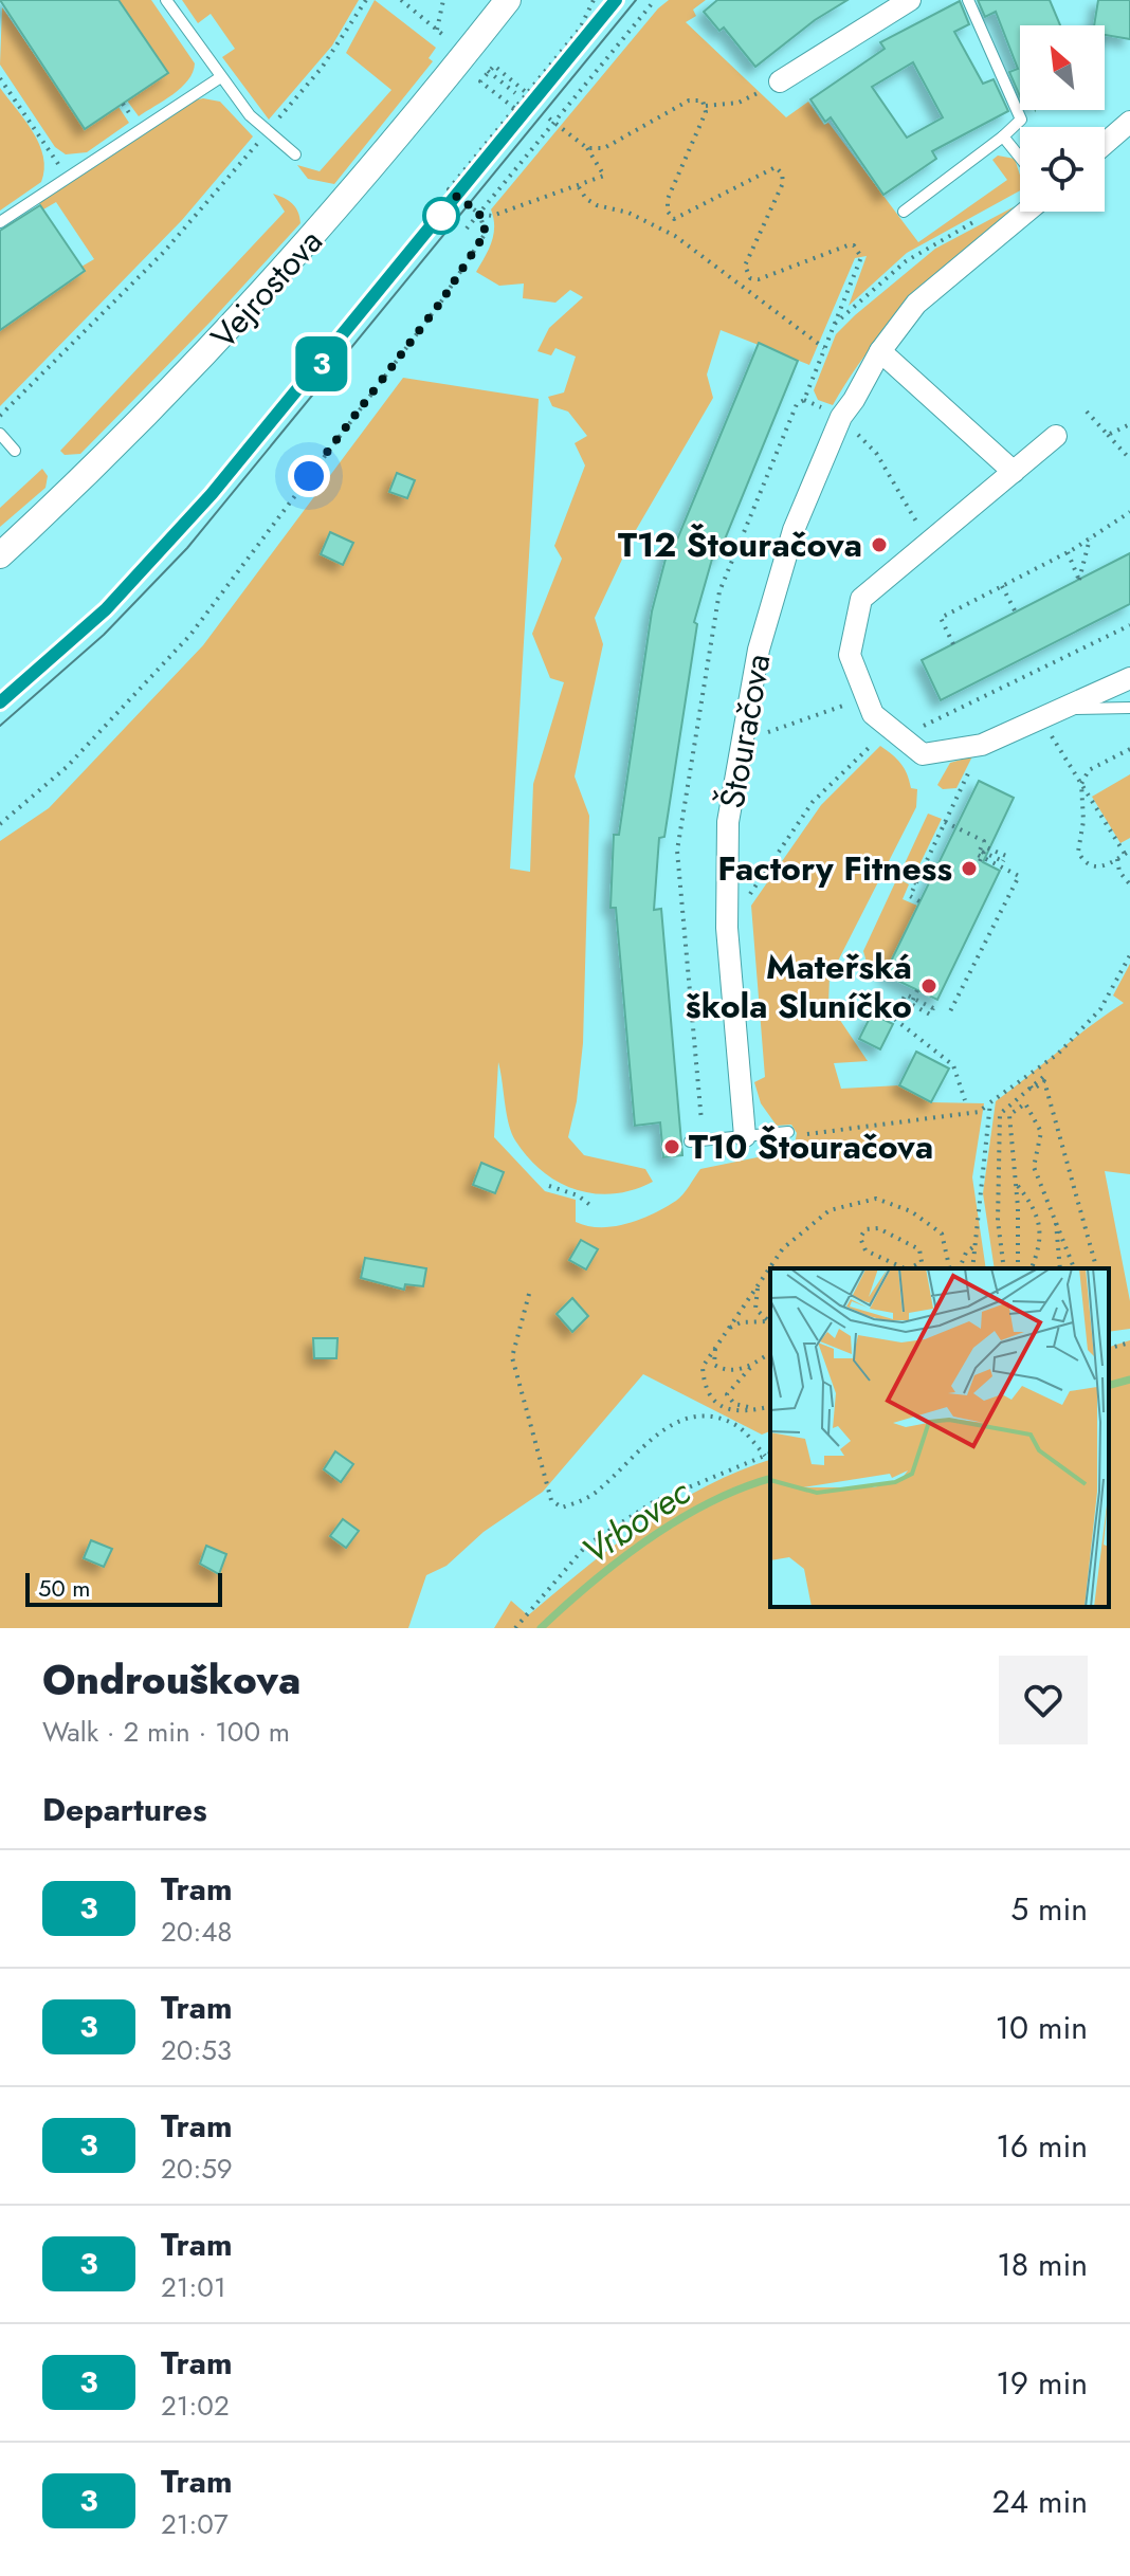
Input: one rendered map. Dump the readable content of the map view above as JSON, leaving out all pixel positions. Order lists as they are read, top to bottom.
{
  "streets": {
    "street": ["Vejrostova", "Štouračova"]
  },
  "water": ["Vrbovec"],
  "places": [
    "T12 Štouračova",
    "Factory Fitness",
    "Mateřská škola Sluníčko",
    "T10 Štouračova"
  ],
  "lines": ["tram line 3"],
  "scale_bar": "50 m",
  "north": "top left",
  "page": {
    "on_map": "3",
    "scale": "50 m",
    "heading": [
      ["Ondrouškova", "Walk · 2 min · 100 m"],
      "Departures"
    ],
    "list": [
      {
        "mark": "3",
        "name": "Tram",
        "note": "20:48",
        "value": "5 min"
      },
      {
        "mark": "3",
        "name": "Tram",
        "note": "20:53",
        "value": "10 min"
      },
      {
        "mark": "3",
        "name": "Tram",
        "note": "20:59",
        "value": "16 min"
      },
      {
        "mark": "3",
        "name": "Tram",
        "note": "21:01",
        "value": "18 min"
      },
      {
        "mark": "3",
        "name": "Tram",
        "note": "21:02",
        "value": "19 min"
      },
      {
        "mark": "3",
        "name": "Tram",
        "note": "21:07",
        "value": "24 min"
      }
    ]
  }
}
